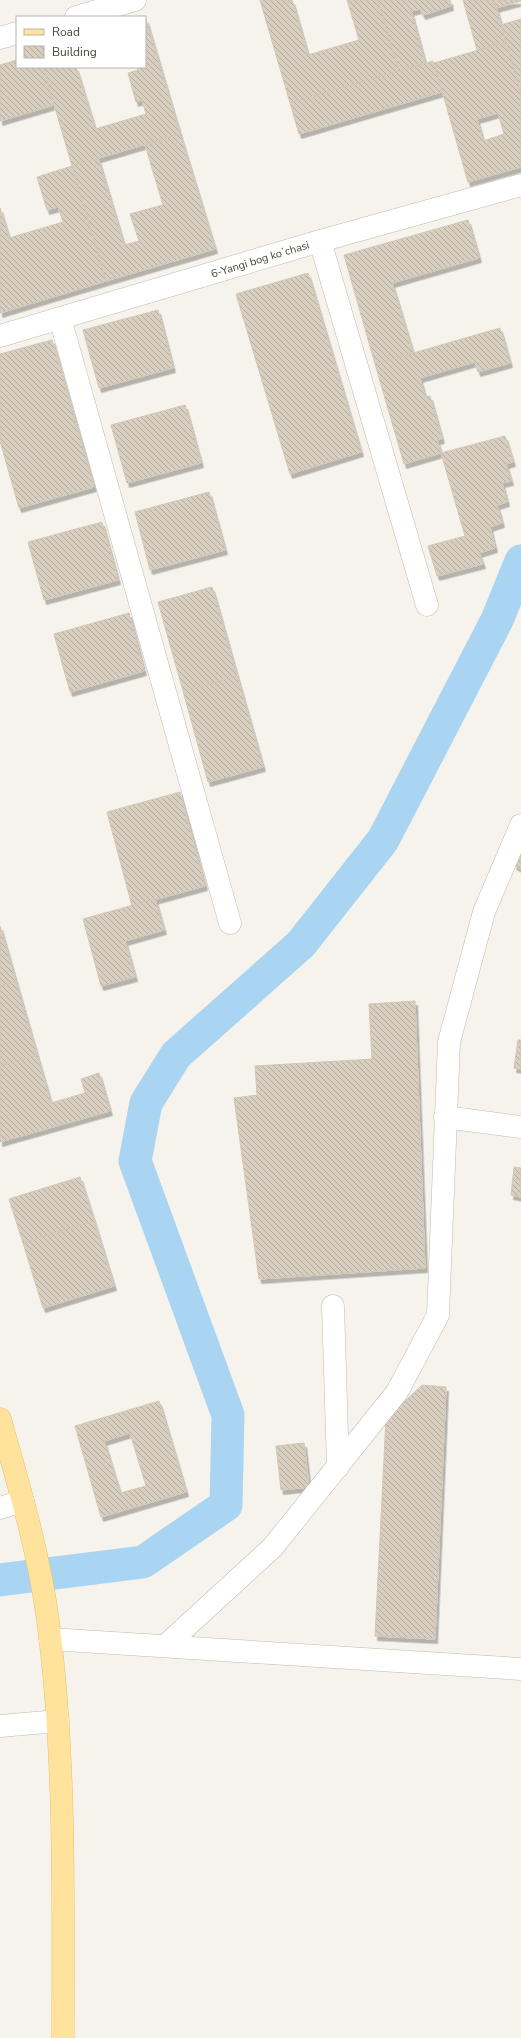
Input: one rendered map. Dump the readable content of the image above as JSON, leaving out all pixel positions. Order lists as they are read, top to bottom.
{
  "streets": {
    "street": ["6-Yangi bog koʼchasi"]
  },
  "legend": ["Road", "Building"]
}
